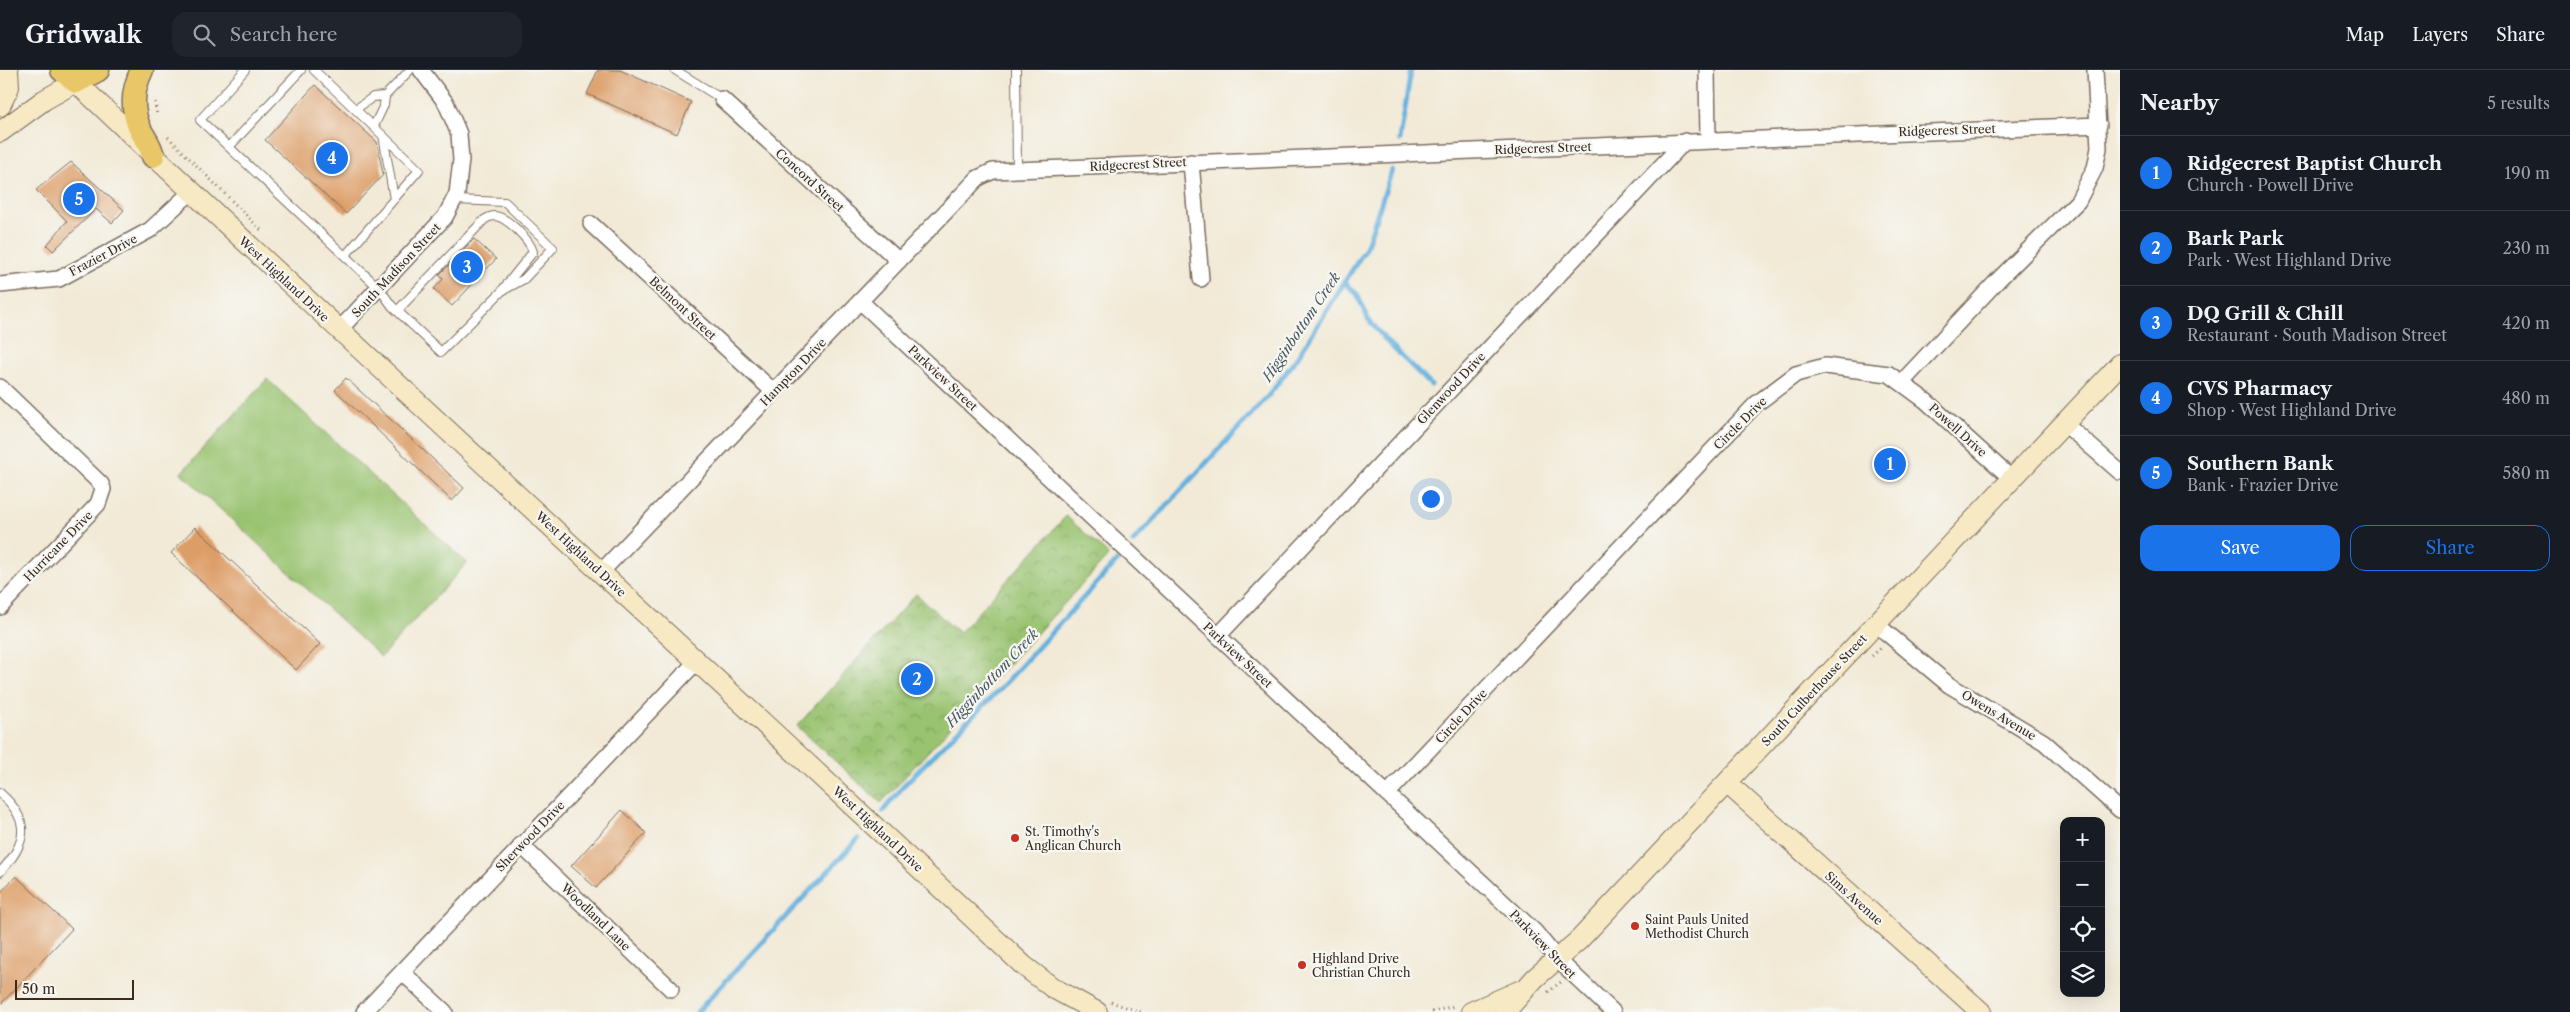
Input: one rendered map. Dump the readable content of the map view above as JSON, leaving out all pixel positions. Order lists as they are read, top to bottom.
{
  "streets": {
    "street": [
      "Ridgecrest Street",
      "Concord Street",
      "Frazier Drive",
      "South Madison Street",
      "West Highland Drive",
      "Belmont Street",
      "Hampton Drive",
      "Parkview Street",
      "Glenwood Drive",
      "Circle Drive",
      "Powell Drive",
      "Hurricane Drive",
      "South Culberhouse Street",
      "Owens Avenue",
      "Sherwood Drive",
      "Sims Avenue",
      "Woodland Lane"
    ]
  },
  "crossings": [
    ["Ridgecrest Street", "Hampton Drive"],
    ["Ridgecrest Street", "Glenwood Drive"],
    ["Concord Street", "Hampton Drive"],
    ["Frazier Drive", "West Highland Drive"],
    ["South Madison Street", "West Highland Drive"],
    ["West Highland Drive", "Hampton Drive"],
    ["West Highland Drive", "Sherwood Drive"],
    ["Belmont Street", "Hampton Drive"],
    ["Hampton Drive", "Parkview Street"],
    ["Parkview Street", "Glenwood Drive"],
    ["Parkview Street", "Circle Drive"],
    ["Parkview Street", "South Culberhouse Street"],
    ["Circle Drive", "Powell Drive"],
    ["Powell Drive", "South Culberhouse Street"],
    ["South Culberhouse Street", "Owens Avenue"],
    ["South Culberhouse Street", "Sims Avenue"],
    ["Sherwood Drive", "Woodland Lane"]
  ],
  "water": ["Higginbottom Creek"],
  "places": ["St. Timothy's Anglican Church", "Saint Pauls United Methodist Church", "Highland Drive Christian Church"],
  "scale_bar": "50 m",
  "page": {
    "header": "Gridwalk",
    "search": "Search here",
    "nav": ["Map", "Layers", "Share"],
    "heading": ["Nearby", "5 results"],
    "list": [
      {
        "mark": "1",
        "name": "Ridgecrest Baptist Church",
        "note": "Church · Powell Drive",
        "value": "190 m"
      },
      {
        "mark": "2",
        "name": "Bark Park",
        "note": "Park · West Highland Drive",
        "value": "230 m"
      },
      {
        "mark": "3",
        "name": "DQ Grill & Chill",
        "note": "Restaurant · South Madison Street",
        "value": "420 m"
      },
      {
        "mark": "4",
        "name": "CVS Pharmacy",
        "note": "Shop · West Highland Drive",
        "value": "480 m"
      },
      {
        "mark": "5",
        "name": "Southern Bank",
        "note": "Bank · Frazier Drive",
        "value": "580 m"
      }
    ],
    "pins": [
      "4",
      "5",
      "3",
      "1",
      "2"
    ],
    "buttons": ["Save", "Share"],
    "map_buttons": ["+", "−"],
    "scale": "50 m"
  }
}
